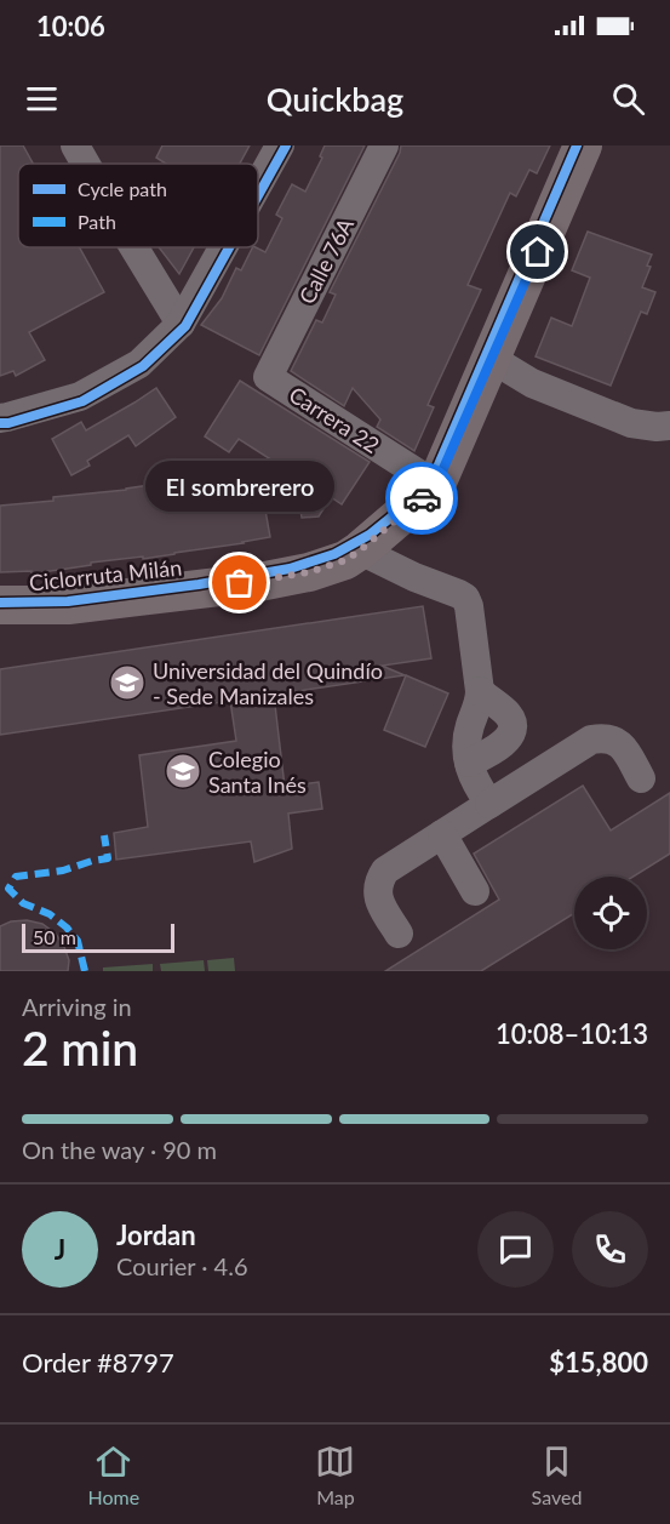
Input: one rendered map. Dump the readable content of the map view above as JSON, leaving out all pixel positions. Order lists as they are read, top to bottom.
{
  "streets": {
    "street": ["Calle 76A", "Carrera 22"],
    "cycle path": ["Ciclorruta Milán"]
  },
  "crossings": [
    ["Calle 76A", "Carrera 22"]
  ],
  "places": {
    "other": ["El sombrerero"],
    "school or university": ["Universidad del Quindío - Sede Manizales", "Colegio Santa Inés"]
  },
  "legend": ["Cycle path", "Path"],
  "scale_bar": "50 m",
  "page": {
    "status": "10:06",
    "header": "Quickbag",
    "bubble": "El sombrerero",
    "scale": "50 m",
    "heading": ["2 min", "Arriving in", "10:08–10:13"],
    "panel": [
      "Jordan",
      "Courier · 4.6",
      "Order #8797",
      "$15,800"
    ],
    "bar": "On the way · 90 m",
    "round": "J",
    "tabs": ["Home", "Map", "Saved"]
  }
}
